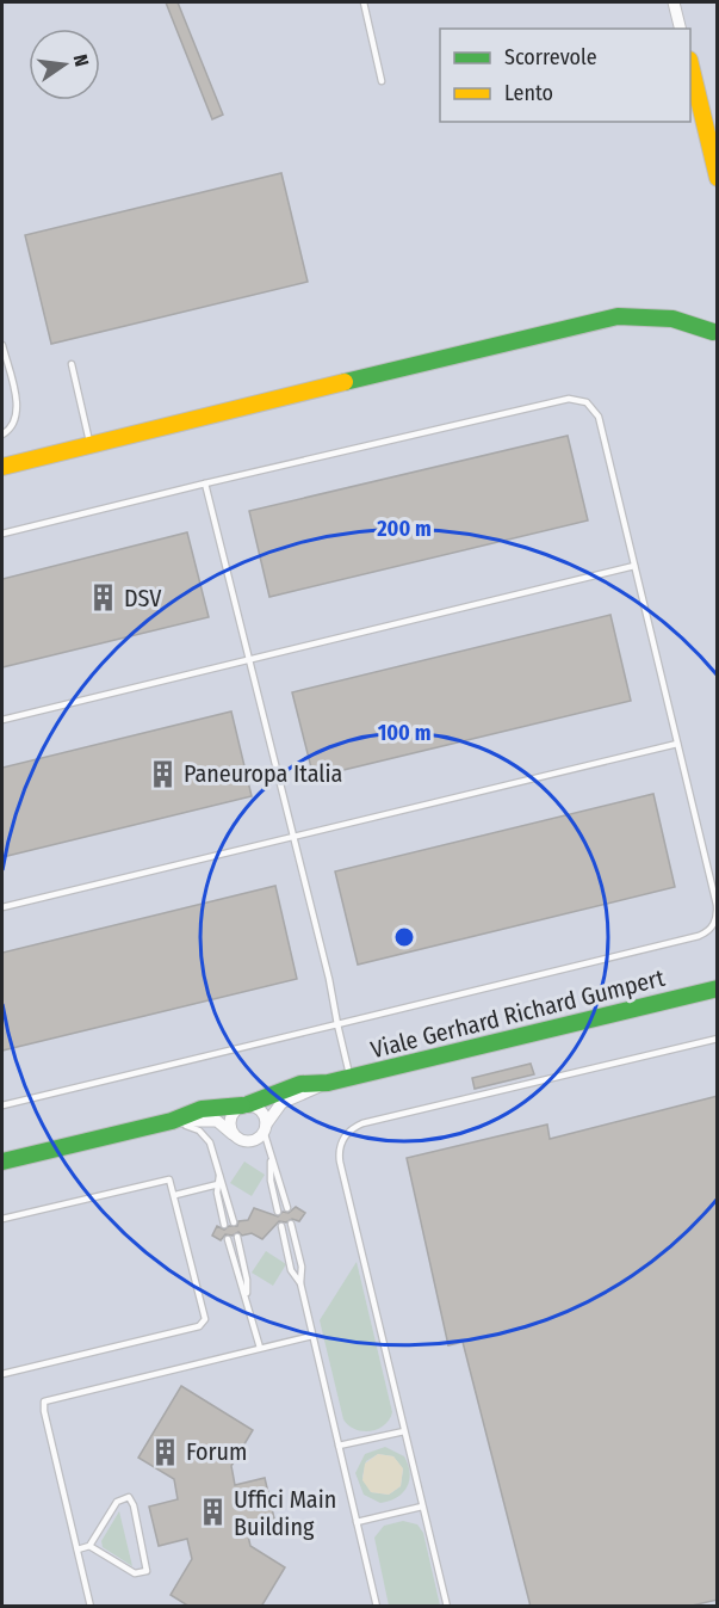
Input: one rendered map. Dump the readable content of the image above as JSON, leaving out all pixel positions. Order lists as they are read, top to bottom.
{
  "streets": {
    "street": ["Viale Gerhard Richard Gumpert"]
  },
  "places": {
    "building": [
      "DSV",
      "Paneuropa Italia",
      "Forum",
      "Uffici Main Building"
    ]
  },
  "legend": ["Scorrevole", "Lento"],
  "north": "right",
  "rings": ["200 m", "100 m"]
}
